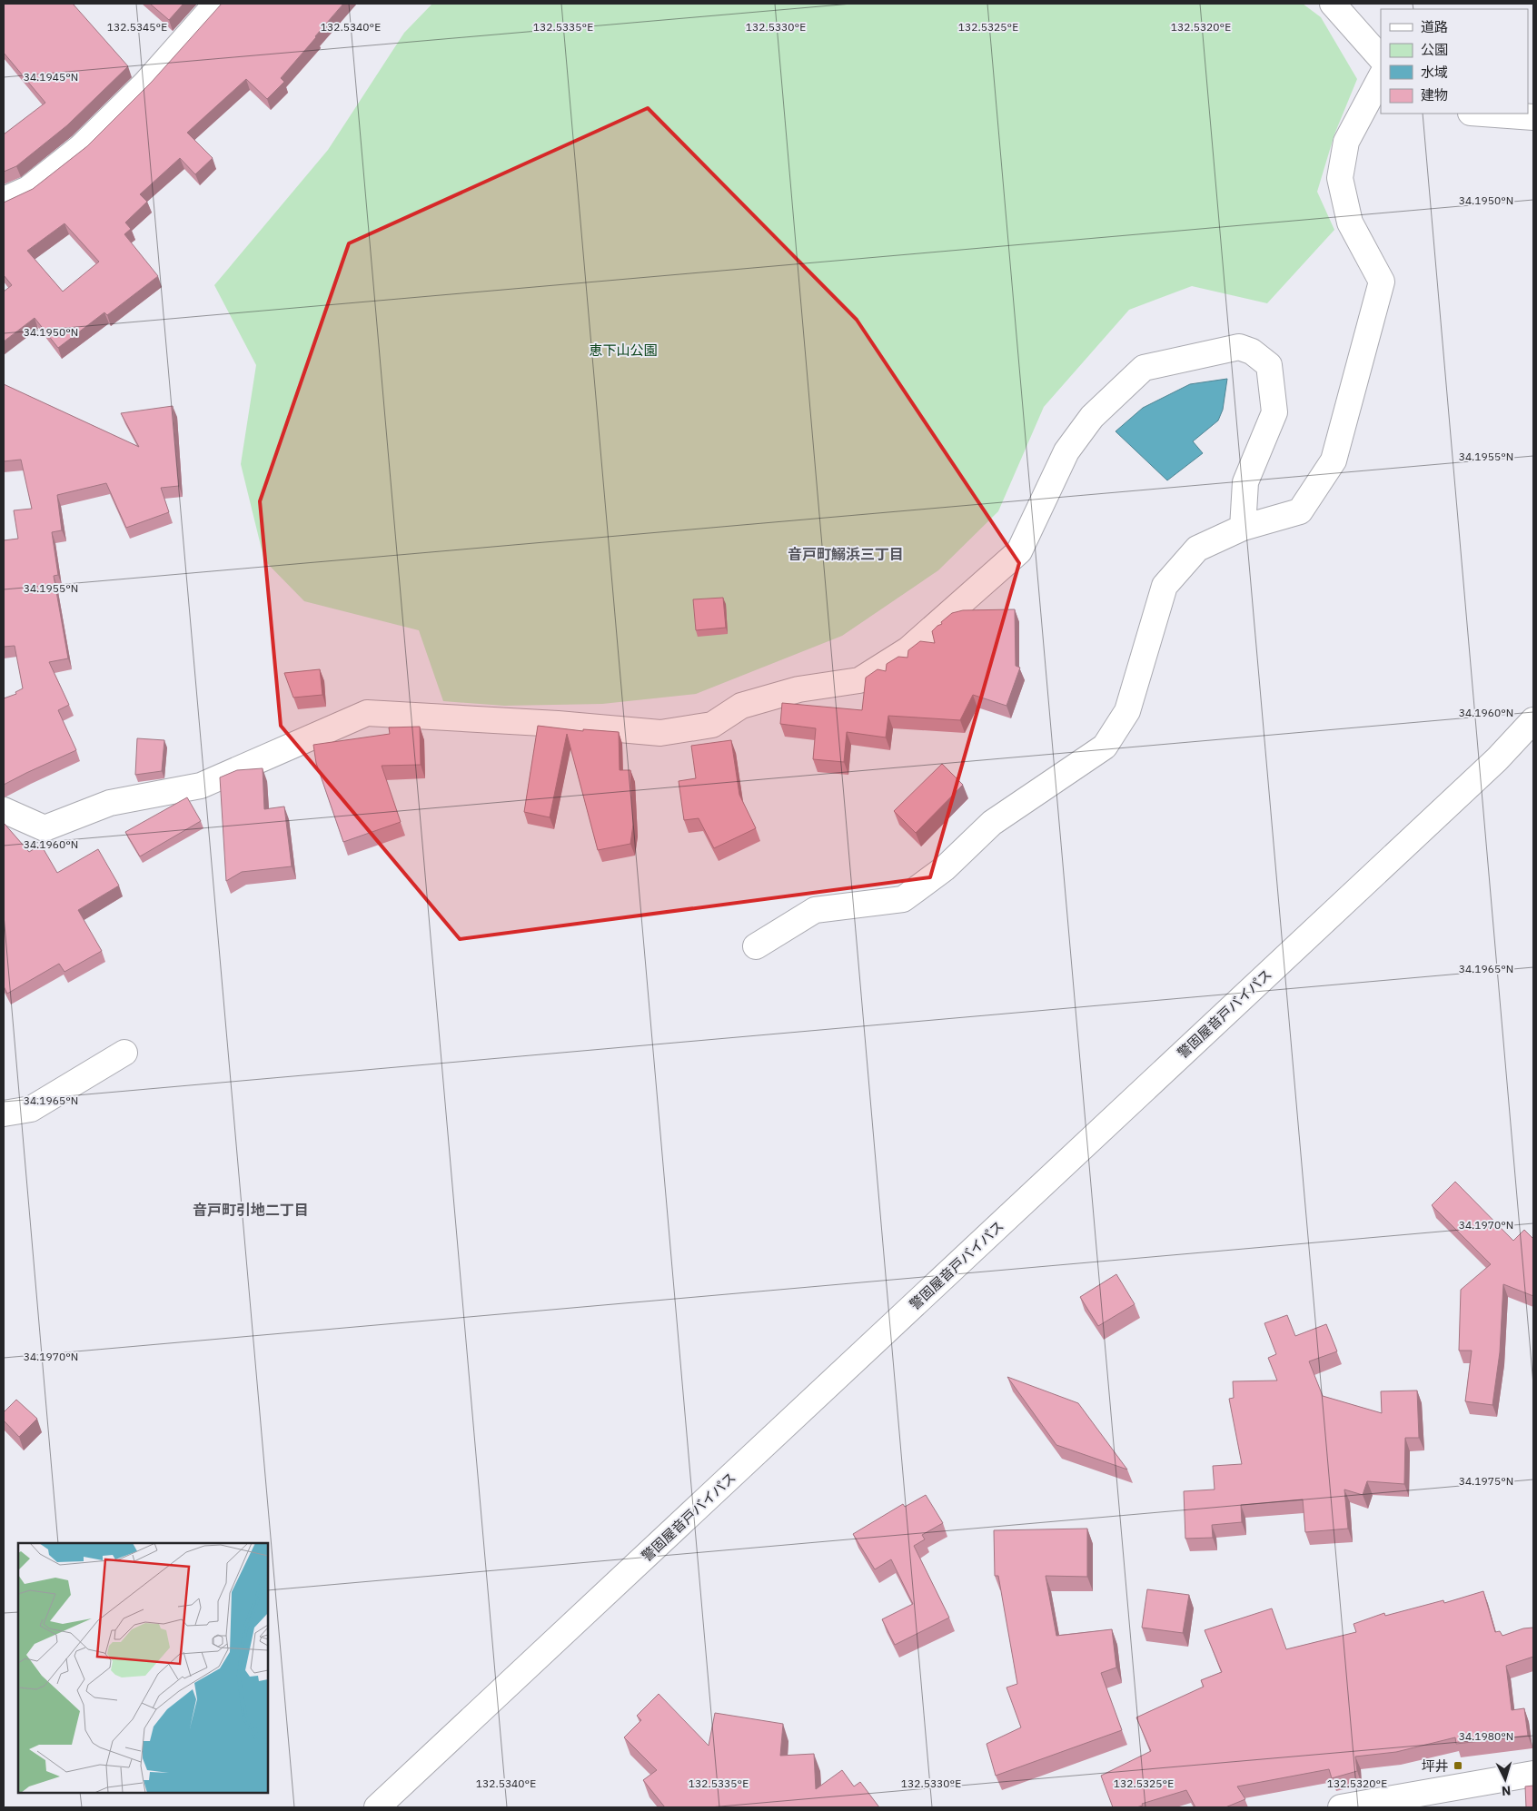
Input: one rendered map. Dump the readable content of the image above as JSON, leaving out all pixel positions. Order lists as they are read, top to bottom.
{
  "streets": {
    "main road": ["警固屋音戸バイパス"]
  },
  "districts": ["音戸町鰯浜三丁目", "音戸町引地二丁目"],
  "parks": ["恵下山公園"],
  "places": {
    "transit": ["坪井"]
  },
  "legend": [
    "道路",
    "公園",
    "水域",
    "建物"
  ],
  "north": "bottom",
  "coordinates": [
    "132.5345°E",
    "132.5340°E",
    "132.5335°E",
    "132.5330°E",
    "132.5325°E",
    "132.5320°E",
    "34.1945°N",
    "34.1950°N",
    "34.1955°N",
    "34.1960°N",
    "34.1965°N",
    "34.1970°N",
    "34.1975°N",
    "34.1980°N"
  ]
}
